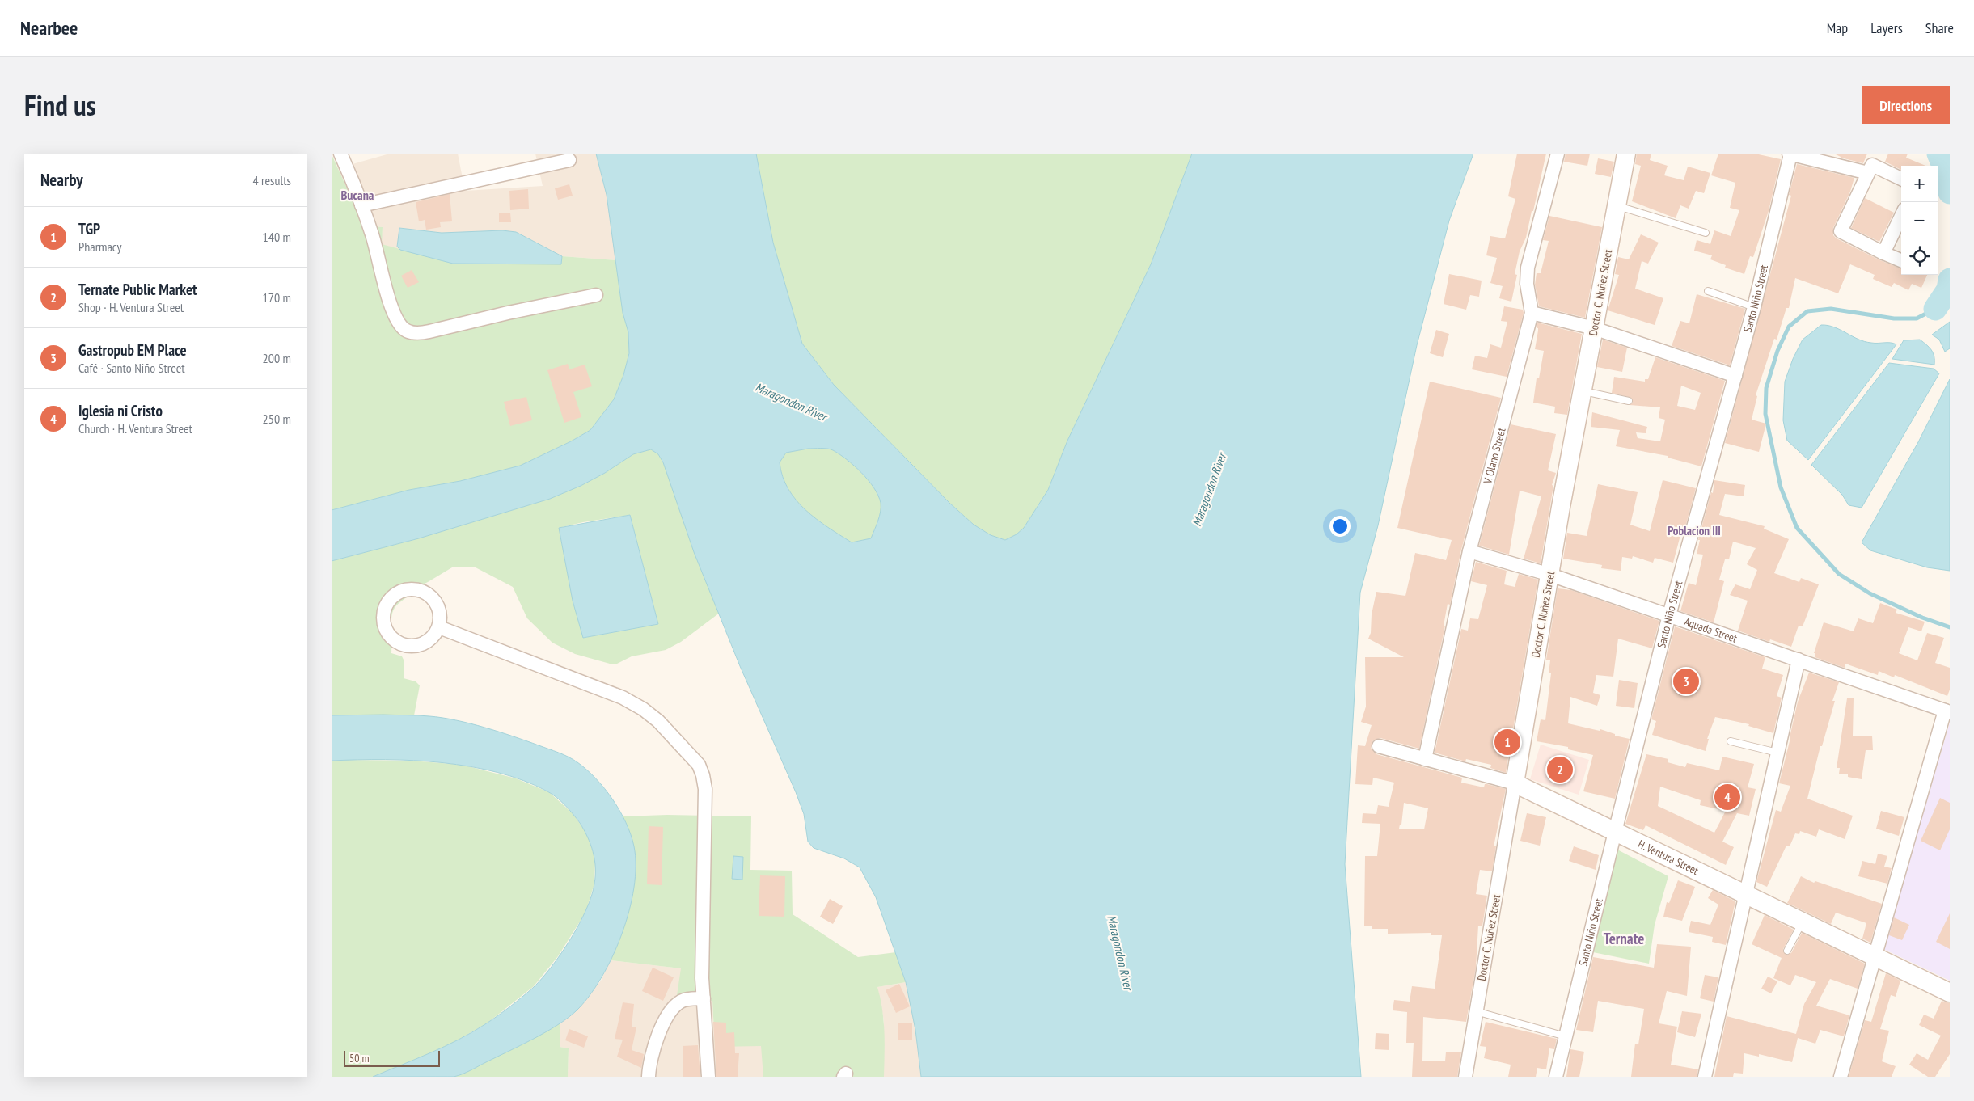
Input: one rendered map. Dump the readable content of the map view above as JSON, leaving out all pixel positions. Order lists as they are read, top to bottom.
{
  "streets": {
    "main road": ["Doctor C. Nuñez Street", "H. Ventura Street"],
    "street": ["Santo Niño Street", "V. Olano Street", "Aquada Street"]
  },
  "crossings": [
    ["Doctor C. Nuñez Street", "Aquada Street"],
    ["Doctor C. Nuñez Street", "H. Ventura Street"],
    ["Santo Niño Street", "Aquada Street"],
    ["Santo Niño Street", "H. Ventura Street"],
    ["V. Olano Street", "Aquada Street"],
    ["V. Olano Street", "H. Ventura Street"]
  ],
  "districts": ["Bucana", "Poblacion III", "Ternate"],
  "water": ["Maragondon River"],
  "scale_bar": "50 m",
  "page": {
    "header": "Nearbee",
    "nav": ["Map", "Layers", "Share"],
    "title": "Find us",
    "buttons": "Directions",
    "heading": ["Nearby", "4 results"],
    "map_buttons": ["+", "−"],
    "list": [
      {
        "mark": "1",
        "name": "TGP",
        "note": "Pharmacy",
        "value": "140 m"
      },
      {
        "mark": "2",
        "name": "Ternate Public Market",
        "note": "Shop · H. Ventura Street",
        "value": "170 m"
      },
      {
        "mark": "3",
        "name": "Gastropub EM Place",
        "note": "Café · Santo Niño Street",
        "value": "200 m"
      },
      {
        "mark": "4",
        "name": "Iglesia ni Cristo",
        "note": "Church · H. Ventura Street",
        "value": "250 m"
      }
    ],
    "pins": [
      "3",
      "1",
      "2",
      "4"
    ],
    "scale": "50 m"
  }
}
